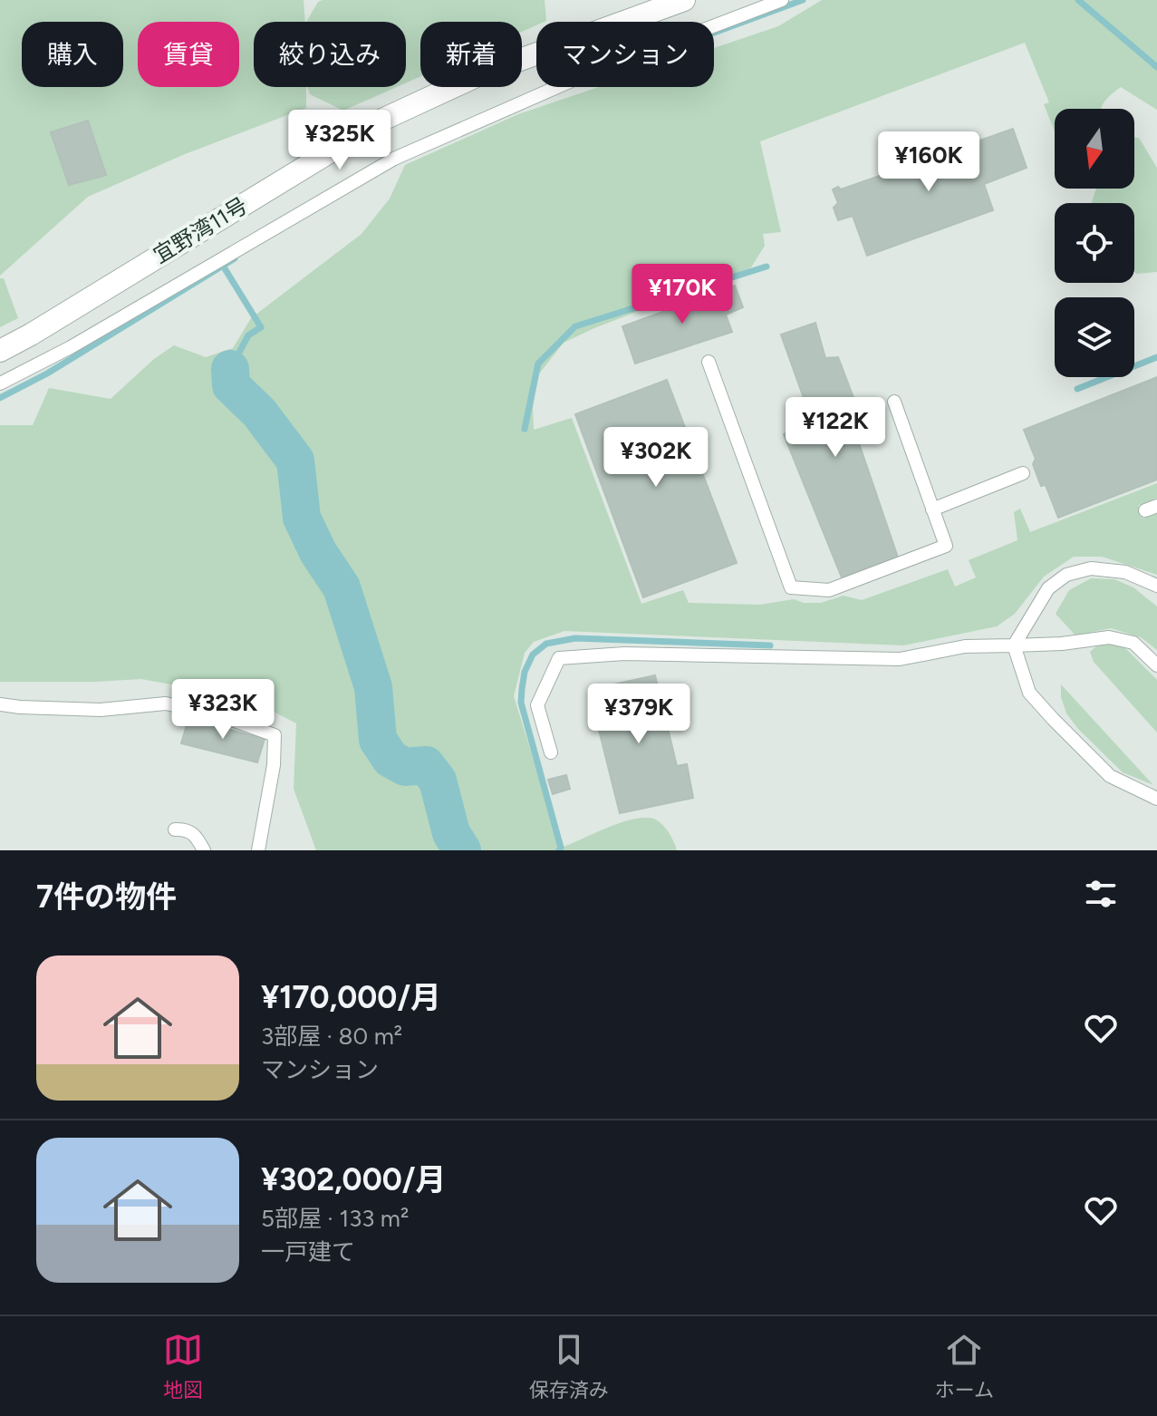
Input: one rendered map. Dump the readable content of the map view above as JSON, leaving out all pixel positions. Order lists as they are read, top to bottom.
{
  "streets": {
    "street": ["宜野湾11号"]
  },
  "north": "bottom",
  "page": {
    "chip": [
      "購入",
      "賃貸",
      "絞り込み",
      "新着",
      "マンション"
    ],
    "price": [
      "¥325K",
      "¥160K",
      "¥170K",
      "¥122K",
      "¥302K",
      "¥323K",
      "¥379K"
    ],
    "heading": "7件の物件",
    "list": [
      {
        "name": "¥170,000/月",
        "note": "3部屋 · 80 m² · マンション"
      },
      {
        "name": "¥302,000/月",
        "note": "5部屋 · 133 m² · 一戸建て"
      }
    ],
    "tabs": ["地図", "保存済み", "ホーム"]
  }
}
